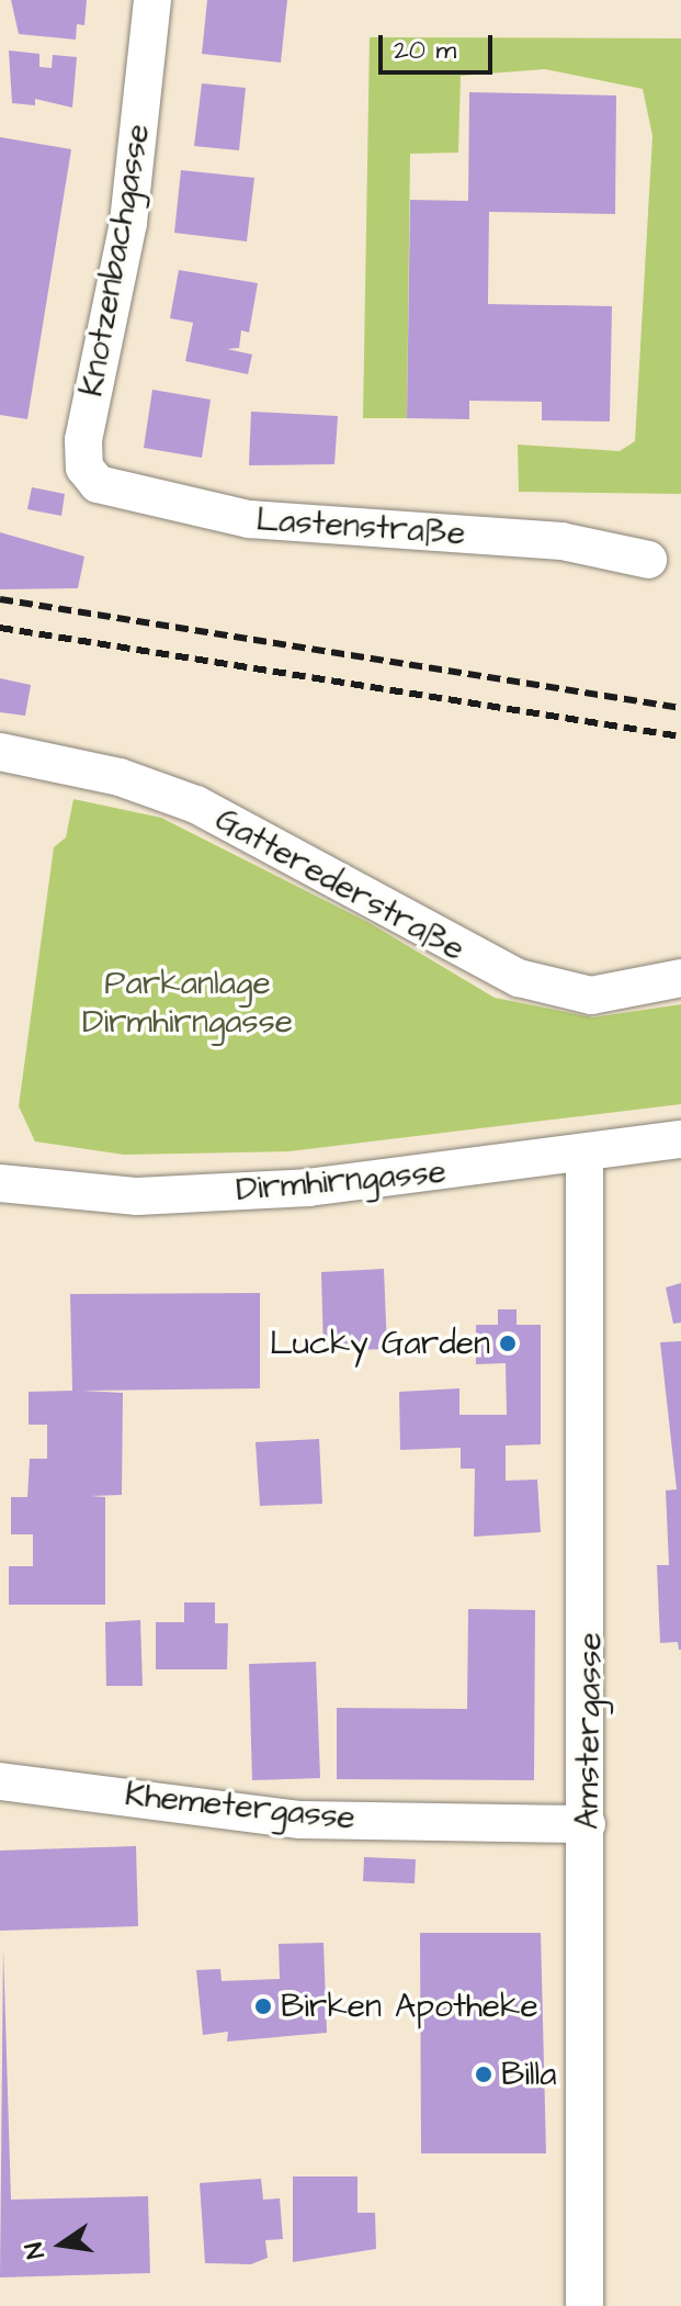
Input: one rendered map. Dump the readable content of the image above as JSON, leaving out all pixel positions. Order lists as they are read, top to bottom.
{
  "streets": {
    "street": [
      "Knotzenbachgasse",
      "Lastenstraße",
      "Gatterederstraße",
      "Dirmhirngasse",
      "Amstergasse",
      "Khemetergasse"
    ]
  },
  "crossings": [
    ["Knotzenbachgasse", "Lastenstraße"],
    ["Dirmhirngasse", "Amstergasse"],
    ["Amstergasse", "Khemetergasse"]
  ],
  "parks": ["Parkanlage Dirmhirngasse"],
  "places": ["Lucky Garden", "Birken Apotheke", "Billa"],
  "scale_bar": "20 m",
  "north": "left"
}
